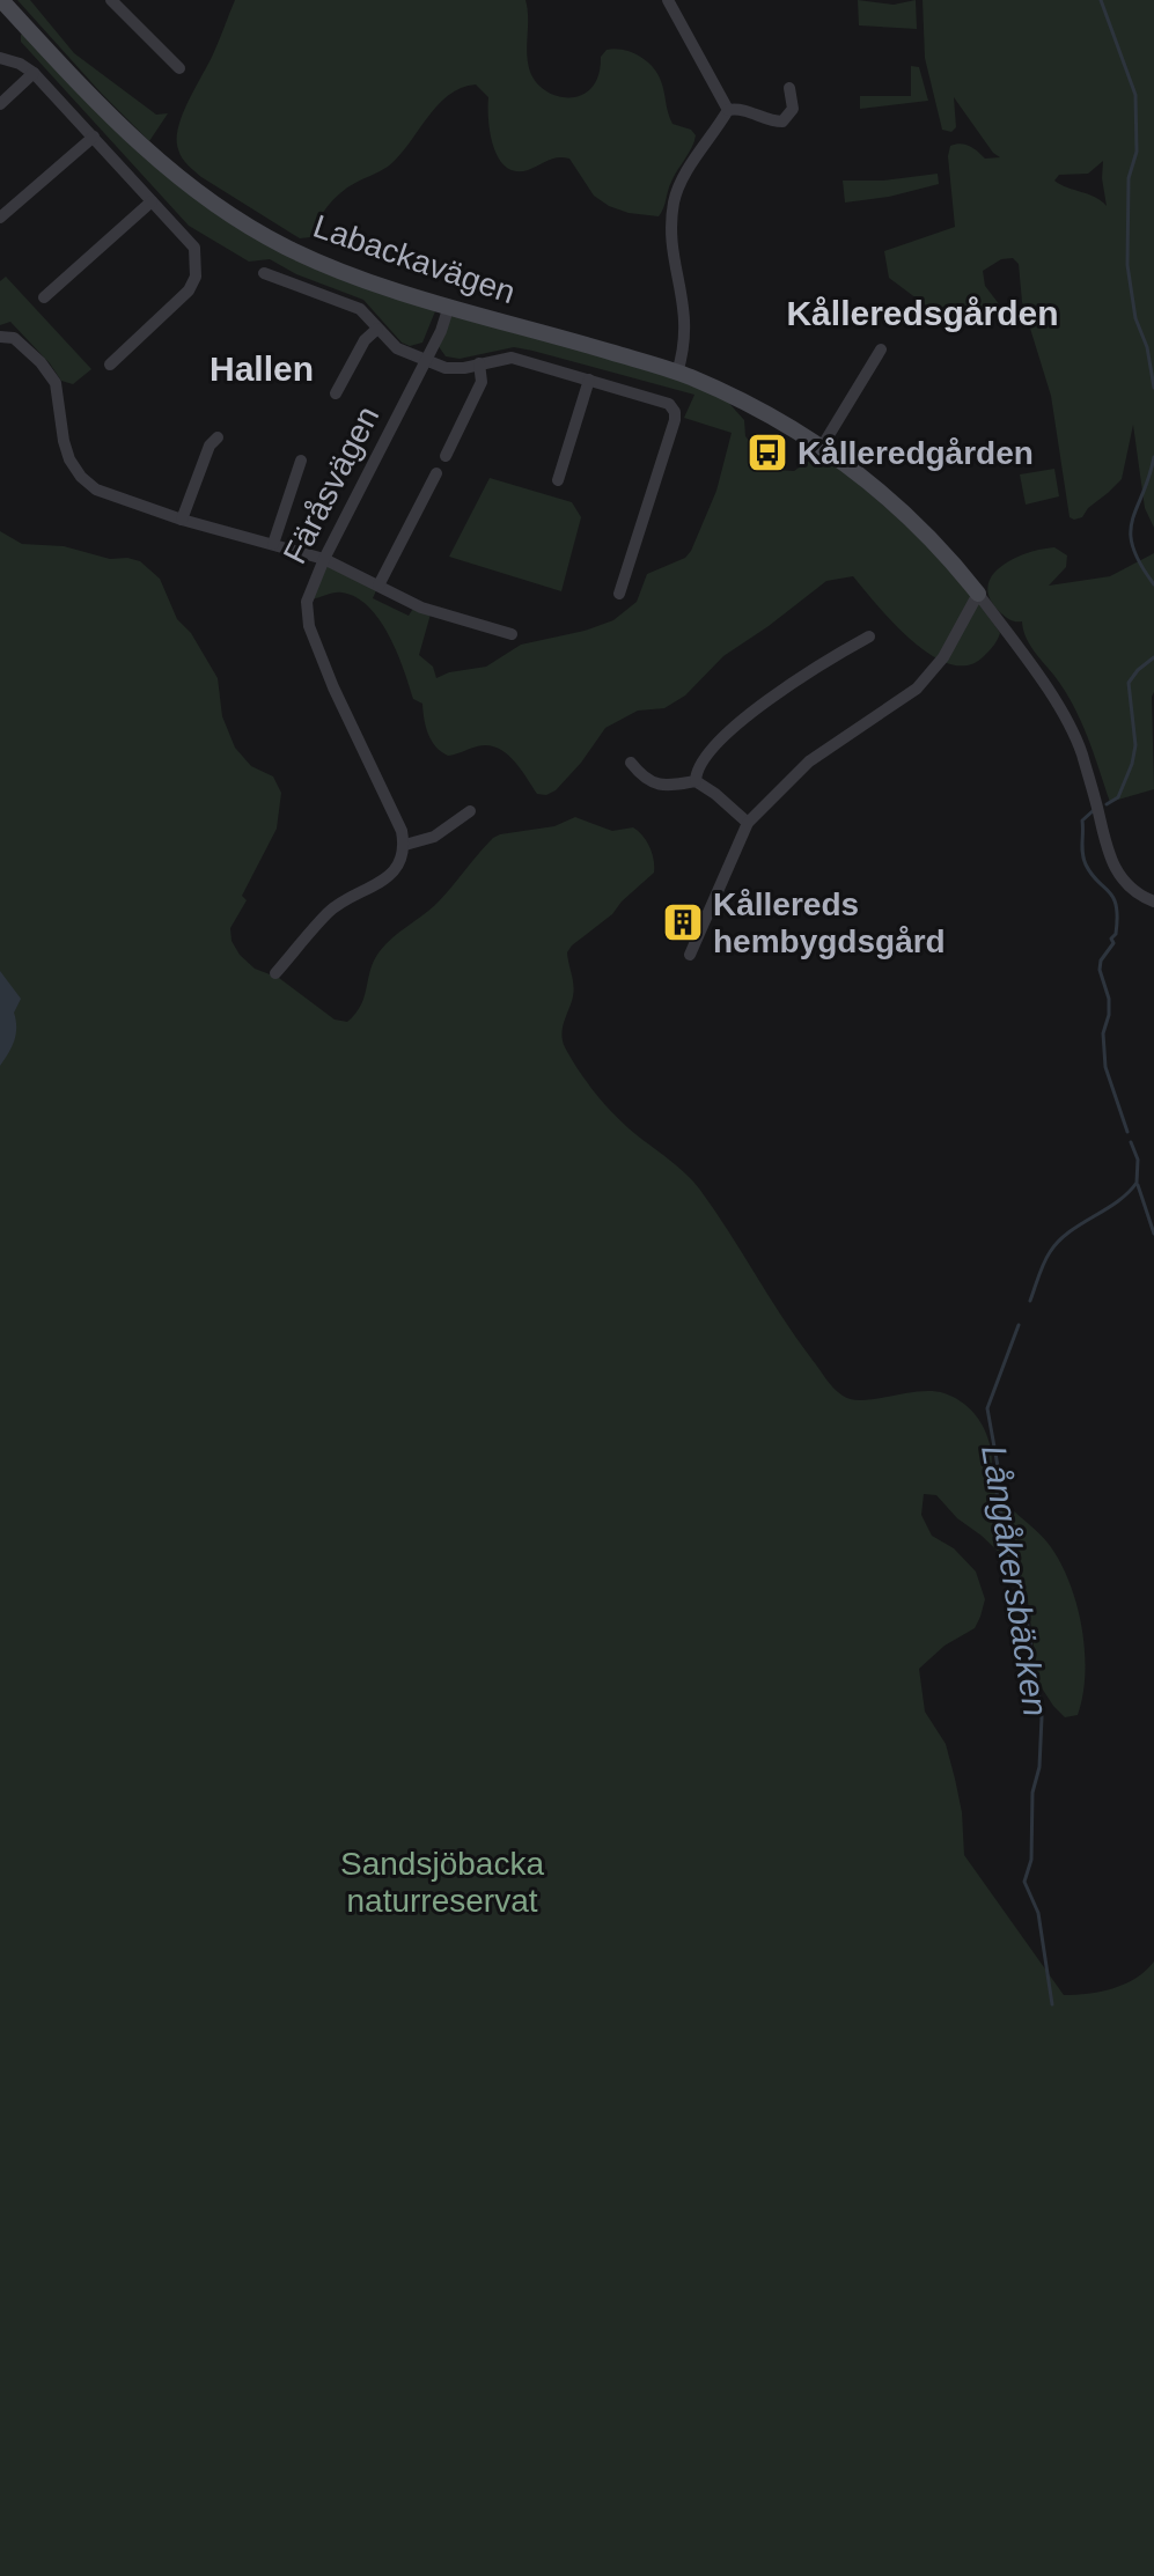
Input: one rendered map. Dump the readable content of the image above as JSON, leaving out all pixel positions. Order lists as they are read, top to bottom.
{
  "streets": {
    "street": ["Labackavägen", "Färåsvägen"]
  },
  "crossings": [
    ["Labackavägen", "Färåsvägen"]
  ],
  "districts": ["Kålleredsgården", "Hallen"],
  "water": ["Långåkersbäcken"],
  "parks": ["Sandsjöbacka naturreservat"],
  "places": {
    "bus stop": ["Kålleredgården"],
    "building": ["Kållereds hembygdsgård"]
  }
}
